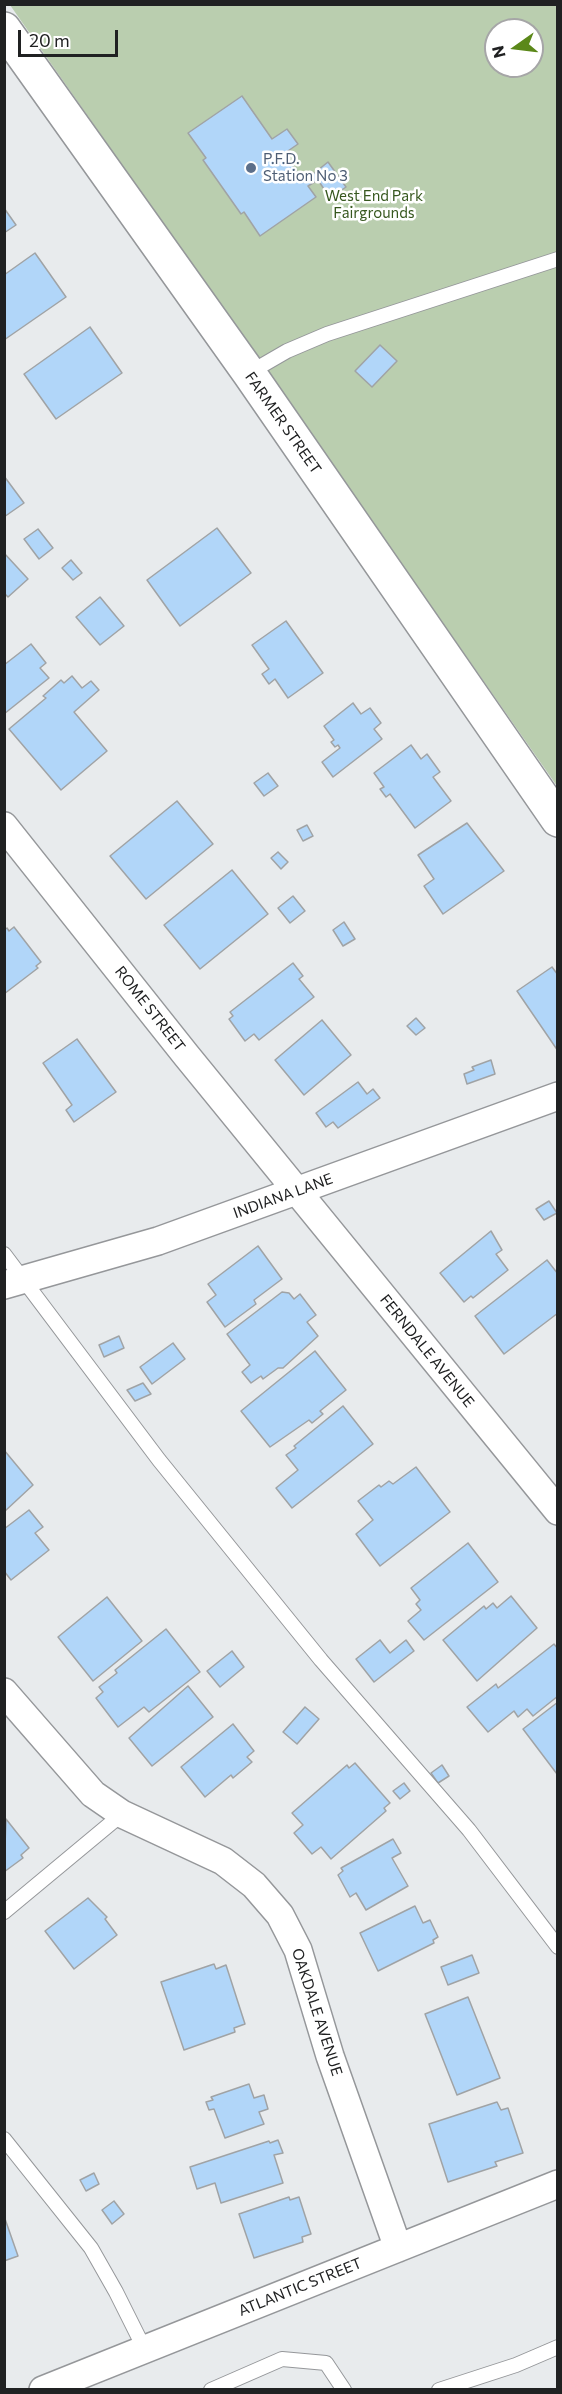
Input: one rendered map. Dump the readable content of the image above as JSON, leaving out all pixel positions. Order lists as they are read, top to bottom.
{
  "streets": {
    "street": [
      "FARMER STREET",
      "ROME STREET",
      "INDIANA LANE",
      "FERNDALE AVENUE",
      "OAKDALE AVENUE",
      "ATLANTIC STREET"
    ]
  },
  "crossings": [
    ["ROME STREET", "INDIANA LANE"],
    ["ROME STREET", "FERNDALE AVENUE"],
    ["INDIANA LANE", "FERNDALE AVENUE"],
    ["OAKDALE AVENUE", "ATLANTIC STREET"]
  ],
  "parks": ["West End Park Fairgrounds"],
  "places": ["P.F.D. Station No 3"],
  "scale_bar": "20 m",
  "north": "left"
}
